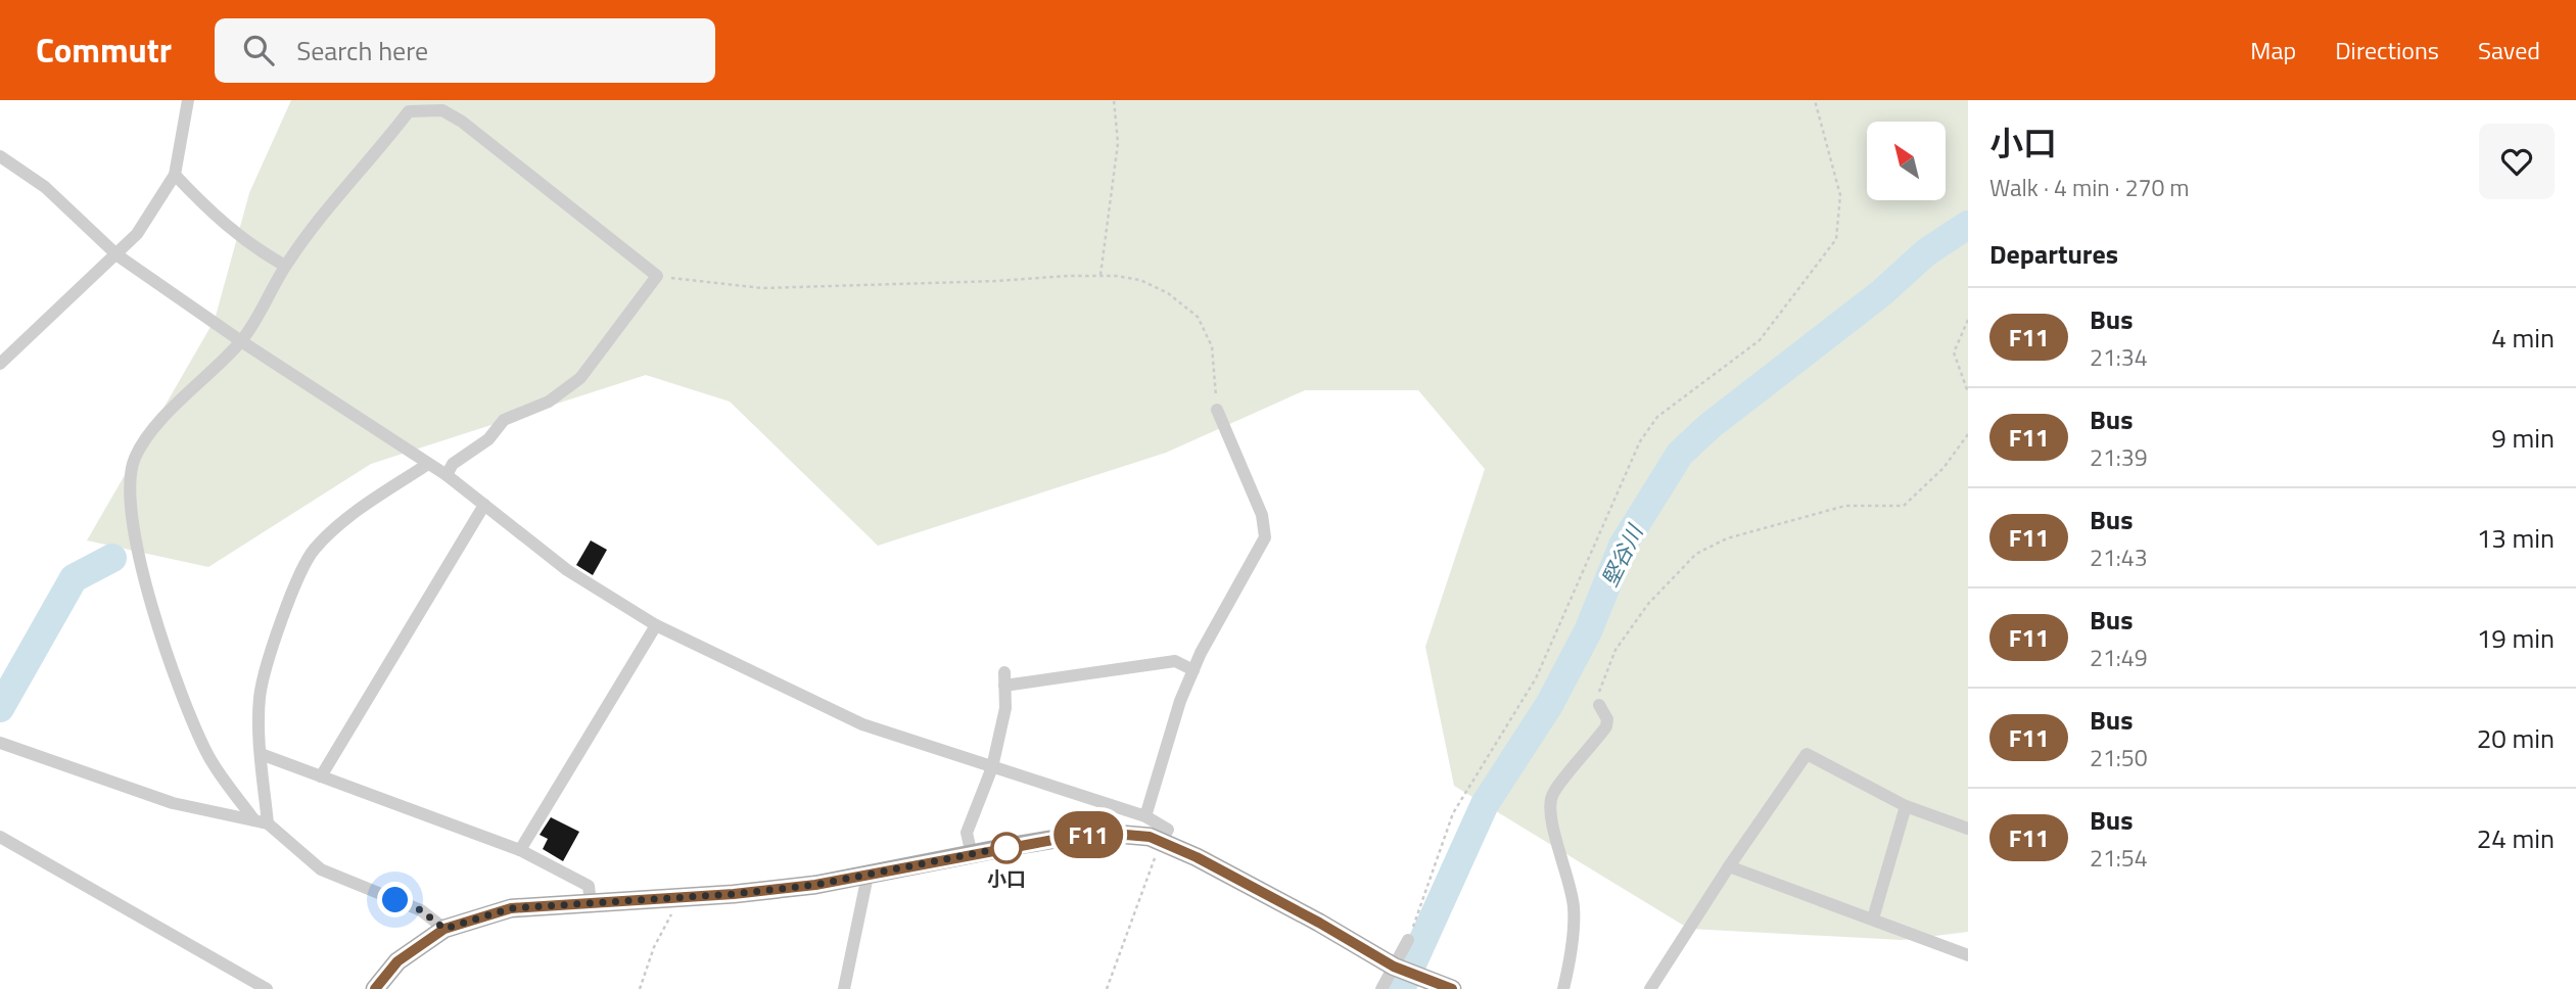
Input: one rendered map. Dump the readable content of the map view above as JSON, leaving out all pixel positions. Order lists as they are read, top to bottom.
{
  "water": ["堅谷川"],
  "places": ["小口"],
  "lines": ["bus line F11"],
  "north": "top left",
  "page": {
    "header": "Commutr",
    "search": "Search here",
    "nav": ["Map", "Directions", "Saved"],
    "on_map": "F11",
    "heading": [
      ["小口", "Walk · 4 min · 270 m"],
      "Departures"
    ],
    "list": [
      {
        "mark": "F11",
        "name": "Bus",
        "note": "21:34",
        "value": "4 min"
      },
      {
        "mark": "F11",
        "name": "Bus",
        "note": "21:39",
        "value": "9 min"
      },
      {
        "mark": "F11",
        "name": "Bus",
        "note": "21:43",
        "value": "13 min"
      },
      {
        "mark": "F11",
        "name": "Bus",
        "note": "21:49",
        "value": "19 min"
      },
      {
        "mark": "F11",
        "name": "Bus",
        "note": "21:50",
        "value": "20 min"
      },
      {
        "mark": "F11",
        "name": "Bus",
        "note": "21:54",
        "value": "24 min"
      }
    ]
  }
}
